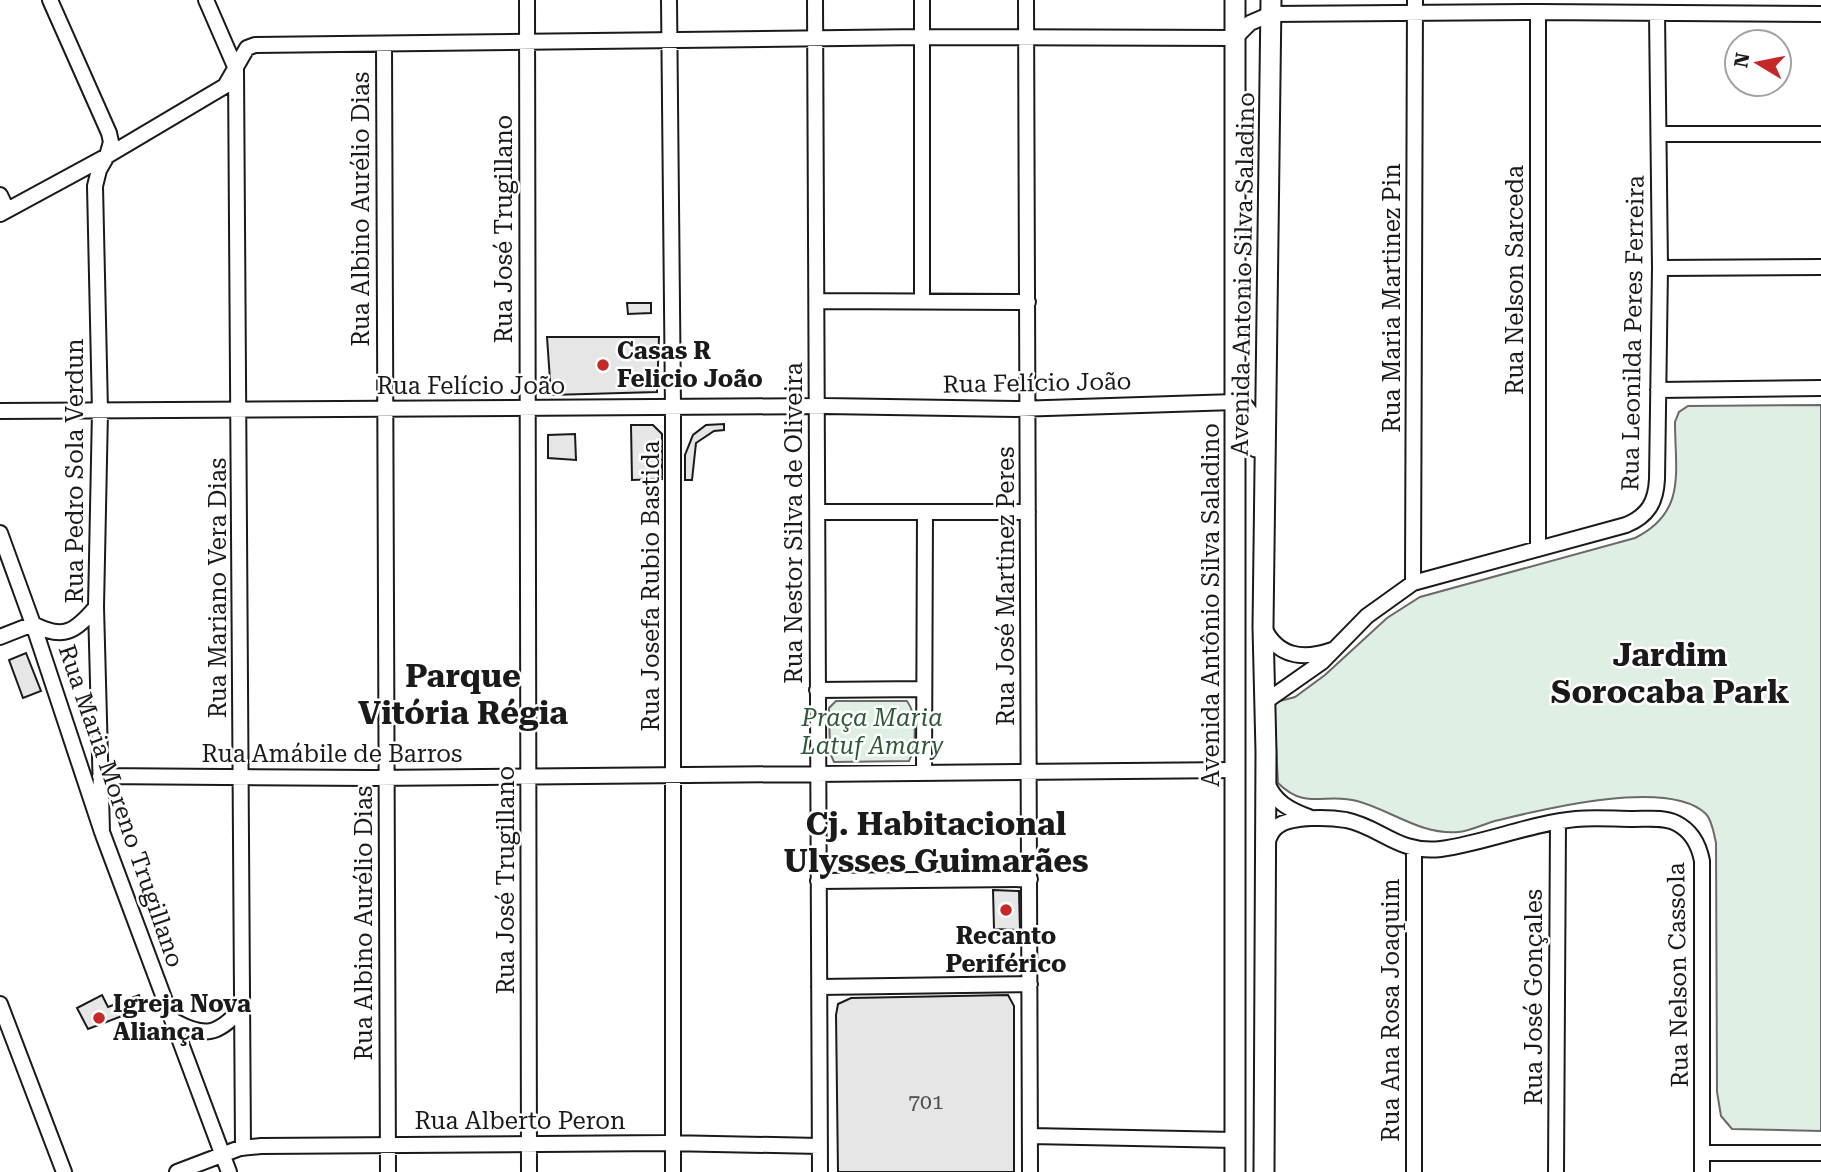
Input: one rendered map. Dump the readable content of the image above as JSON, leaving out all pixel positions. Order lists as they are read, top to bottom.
{
  "streets": {
    "main road": ["Avenida Antonio Silva Saladino", "Avenida Antônio Silva Saladino"],
    "street": [
      "Rua Albino Aurélio Dias",
      "Rua José Trugillano",
      "Rua Nelson Sarceda",
      "Rua Maria Martinez Pin",
      "Rua Leonilda Peres Ferreira",
      "Rua Felício João",
      "Rua Pedro Sola Verdun",
      "Rua Nestor Silva de Oliveira",
      "Rua Josefa Rubio Bastida",
      "Rua José Martinez Peres",
      "Rua Mariano Vera Dias",
      "Rua Amábile de Barros",
      "Rua Maria Moreno Trugillano",
      "Rua Nelson Cassola",
      "Rua José Gonçales",
      "Rua Ana Rosa Joaquim",
      "Rua Alberto Peron"
    ]
  },
  "crossings": [
    ["Rua Albino Aurélio Dias", "Rua Felício João"],
    ["Rua Albino Aurélio Dias", "Rua Amábile de Barros"],
    ["Rua Albino Aurélio Dias", "Rua Alberto Peron"],
    ["Rua José Trugillano", "Rua Felício João"],
    ["Rua José Trugillano", "Rua Amábile de Barros"],
    ["Rua José Trugillano", "Rua Alberto Peron"],
    ["Avenida Antonio Silva Saladino", "Rua Leonilda Peres Ferreira"],
    ["Rua Nelson Sarceda", "Rua Leonilda Peres Ferreira"],
    ["Rua Maria Martinez Pin", "Rua Leonilda Peres Ferreira"],
    ["Rua Felício João", "Rua Pedro Sola Verdun"],
    ["Rua Felício João", "Rua Nestor Silva de Oliveira"],
    ["Rua Felício João", "Rua Josefa Rubio Bastida"],
    ["Rua Felício João", "Rua José Martinez Peres"],
    ["Rua Felício João", "Rua Mariano Vera Dias"],
    ["Rua Felício João", "Avenida Antônio Silva Saladino"],
    ["Rua Pedro Sola Verdun", "Rua Amábile de Barros"],
    ["Rua Pedro Sola Verdun", "Rua Maria Moreno Trugillano"],
    ["Rua Nestor Silva de Oliveira", "Rua Amábile de Barros"],
    ["Rua Nestor Silva de Oliveira", "Rua Alberto Peron"],
    ["Rua Josefa Rubio Bastida", "Rua Amábile de Barros"],
    ["Rua Josefa Rubio Bastida", "Rua Alberto Peron"],
    ["Rua José Martinez Peres", "Rua Amábile de Barros"],
    ["Rua Mariano Vera Dias", "Rua Amábile de Barros"],
    ["Rua Mariano Vera Dias", "Rua Alberto Peron"],
    ["Avenida Antônio Silva Saladino", "Rua Amábile de Barros"],
    ["Rua Maria Moreno Trugillano", "Rua Alberto Peron"],
    ["Rua Nelson Cassola", "Rua José Gonçales"],
    ["Rua Nelson Cassola", "Rua Ana Rosa Joaquim"]
  ],
  "districts": ["Jardim Sorocaba Park", "Parque Vitória Régia", "Cj. Habitacional Ulysses Guimarães"],
  "parks": ["Praça Maria Latuf Amary"],
  "places": ["Casas R Felicio João", "Recanto Periférico", "Igreja Nova Aliança"],
  "house_numbers": ["701"],
  "north": "left"
}
